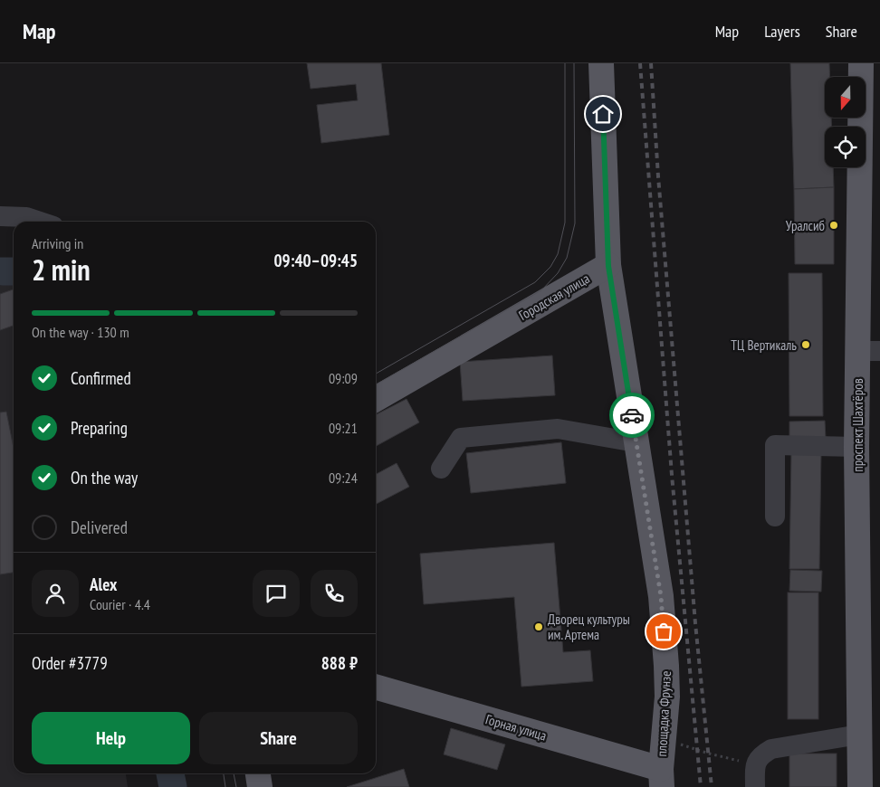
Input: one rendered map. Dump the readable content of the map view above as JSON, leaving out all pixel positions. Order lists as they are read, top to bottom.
{
  "streets": {
    "main road": [
      "Городская улица",
      "проспект Шахтёров",
      "площадка Фрунзе",
      "Горная улица"
    ]
  },
  "crossings": [
    ["Городская улица", "площадка Фрунзе"],
    ["площадка Фрунзе", "Горная улица"]
  ],
  "places": ["Уралсиб", "ТЦ Вертикаль", "Дворец культуры им. Артема"],
  "north": "bottom",
  "page": {
    "header": "Map",
    "nav": ["Map", "Layers", "Share"],
    "heading": ["2 min", "Arriving in", "09:40–09:45"],
    "panel": [
      "Alex",
      "Courier · 4.4",
      "Order #3779",
      "888 ₽"
    ],
    "bar": "On the way · 130 m",
    "list": [
      ["Confirmed", "09:09"],
      ["Preparing", "09:21"],
      ["On the way", "09:24"],
      "Delivered"
    ],
    "buttons": ["Help", "Share"]
  }
}
